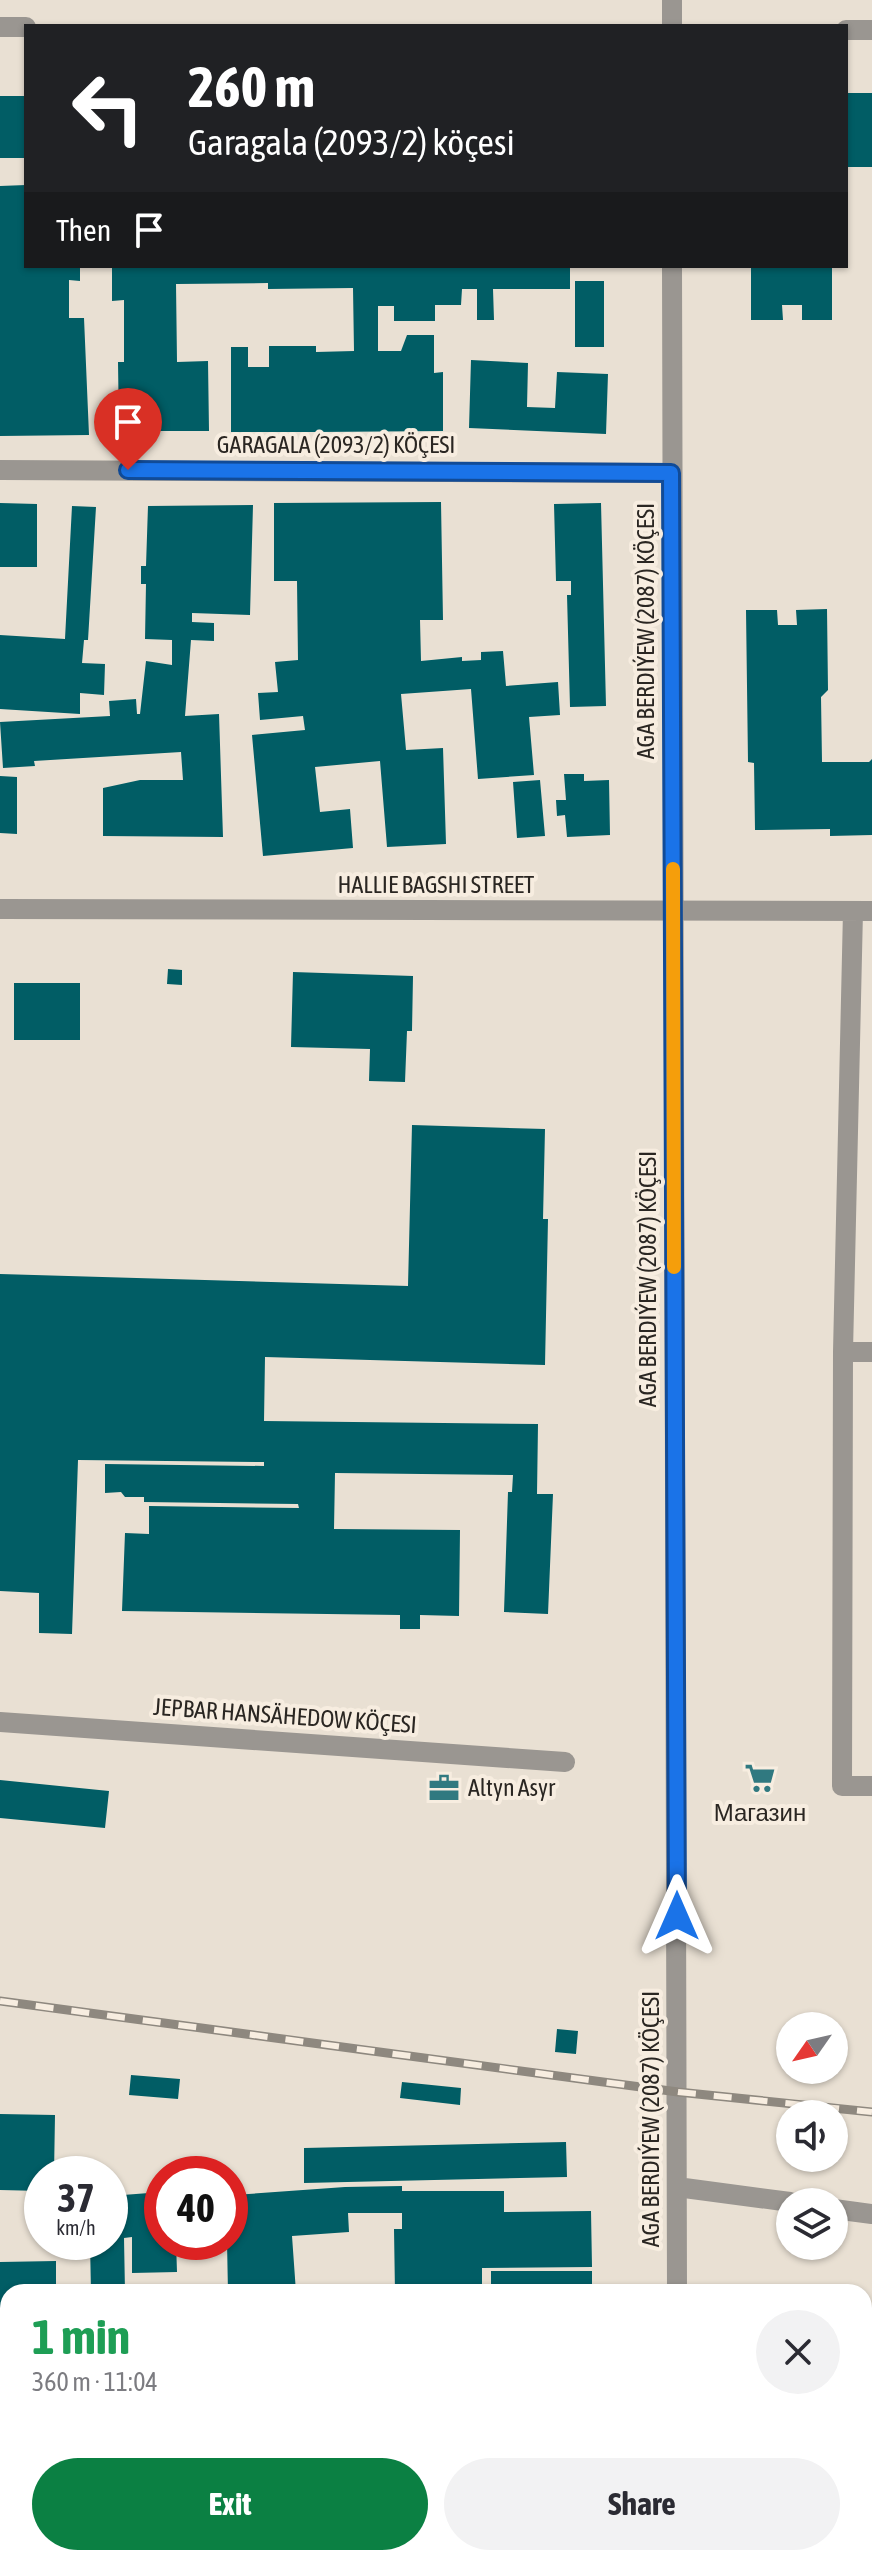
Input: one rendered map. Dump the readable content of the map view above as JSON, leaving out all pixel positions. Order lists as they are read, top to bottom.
{
  "streets": {
    "street": [
      "GARAGALA (2093/2) KÖÇESI",
      "AGA BERDIÝEW (2087) KÖÇESI",
      "HALLIE BAGSHI STREET",
      "JEPBAR HANSÄHEDOW KÖÇESI"
    ]
  },
  "crossings": [
    ["GARAGALA (2093/2) KÖÇESI", "AGA BERDIÝEW (2087) KÖÇESI"],
    ["AGA BERDIÝEW (2087) KÖÇESI", "HALLIE BAGSHI STREET"]
  ],
  "places": {
    "supermarket": ["Магазин"],
    "office": ["Altyn Asyr"]
  },
  "north": "bottom left",
  "page": {
    "turn": ["260 m", "Garagala (2093/2) köçesi"],
    "then": "Then",
    "speed": "37 km/h",
    "limit": "40",
    "heading": ["1 min", "360 m · 11:04"],
    "buttons": ["Exit", "Share"]
  }
}
